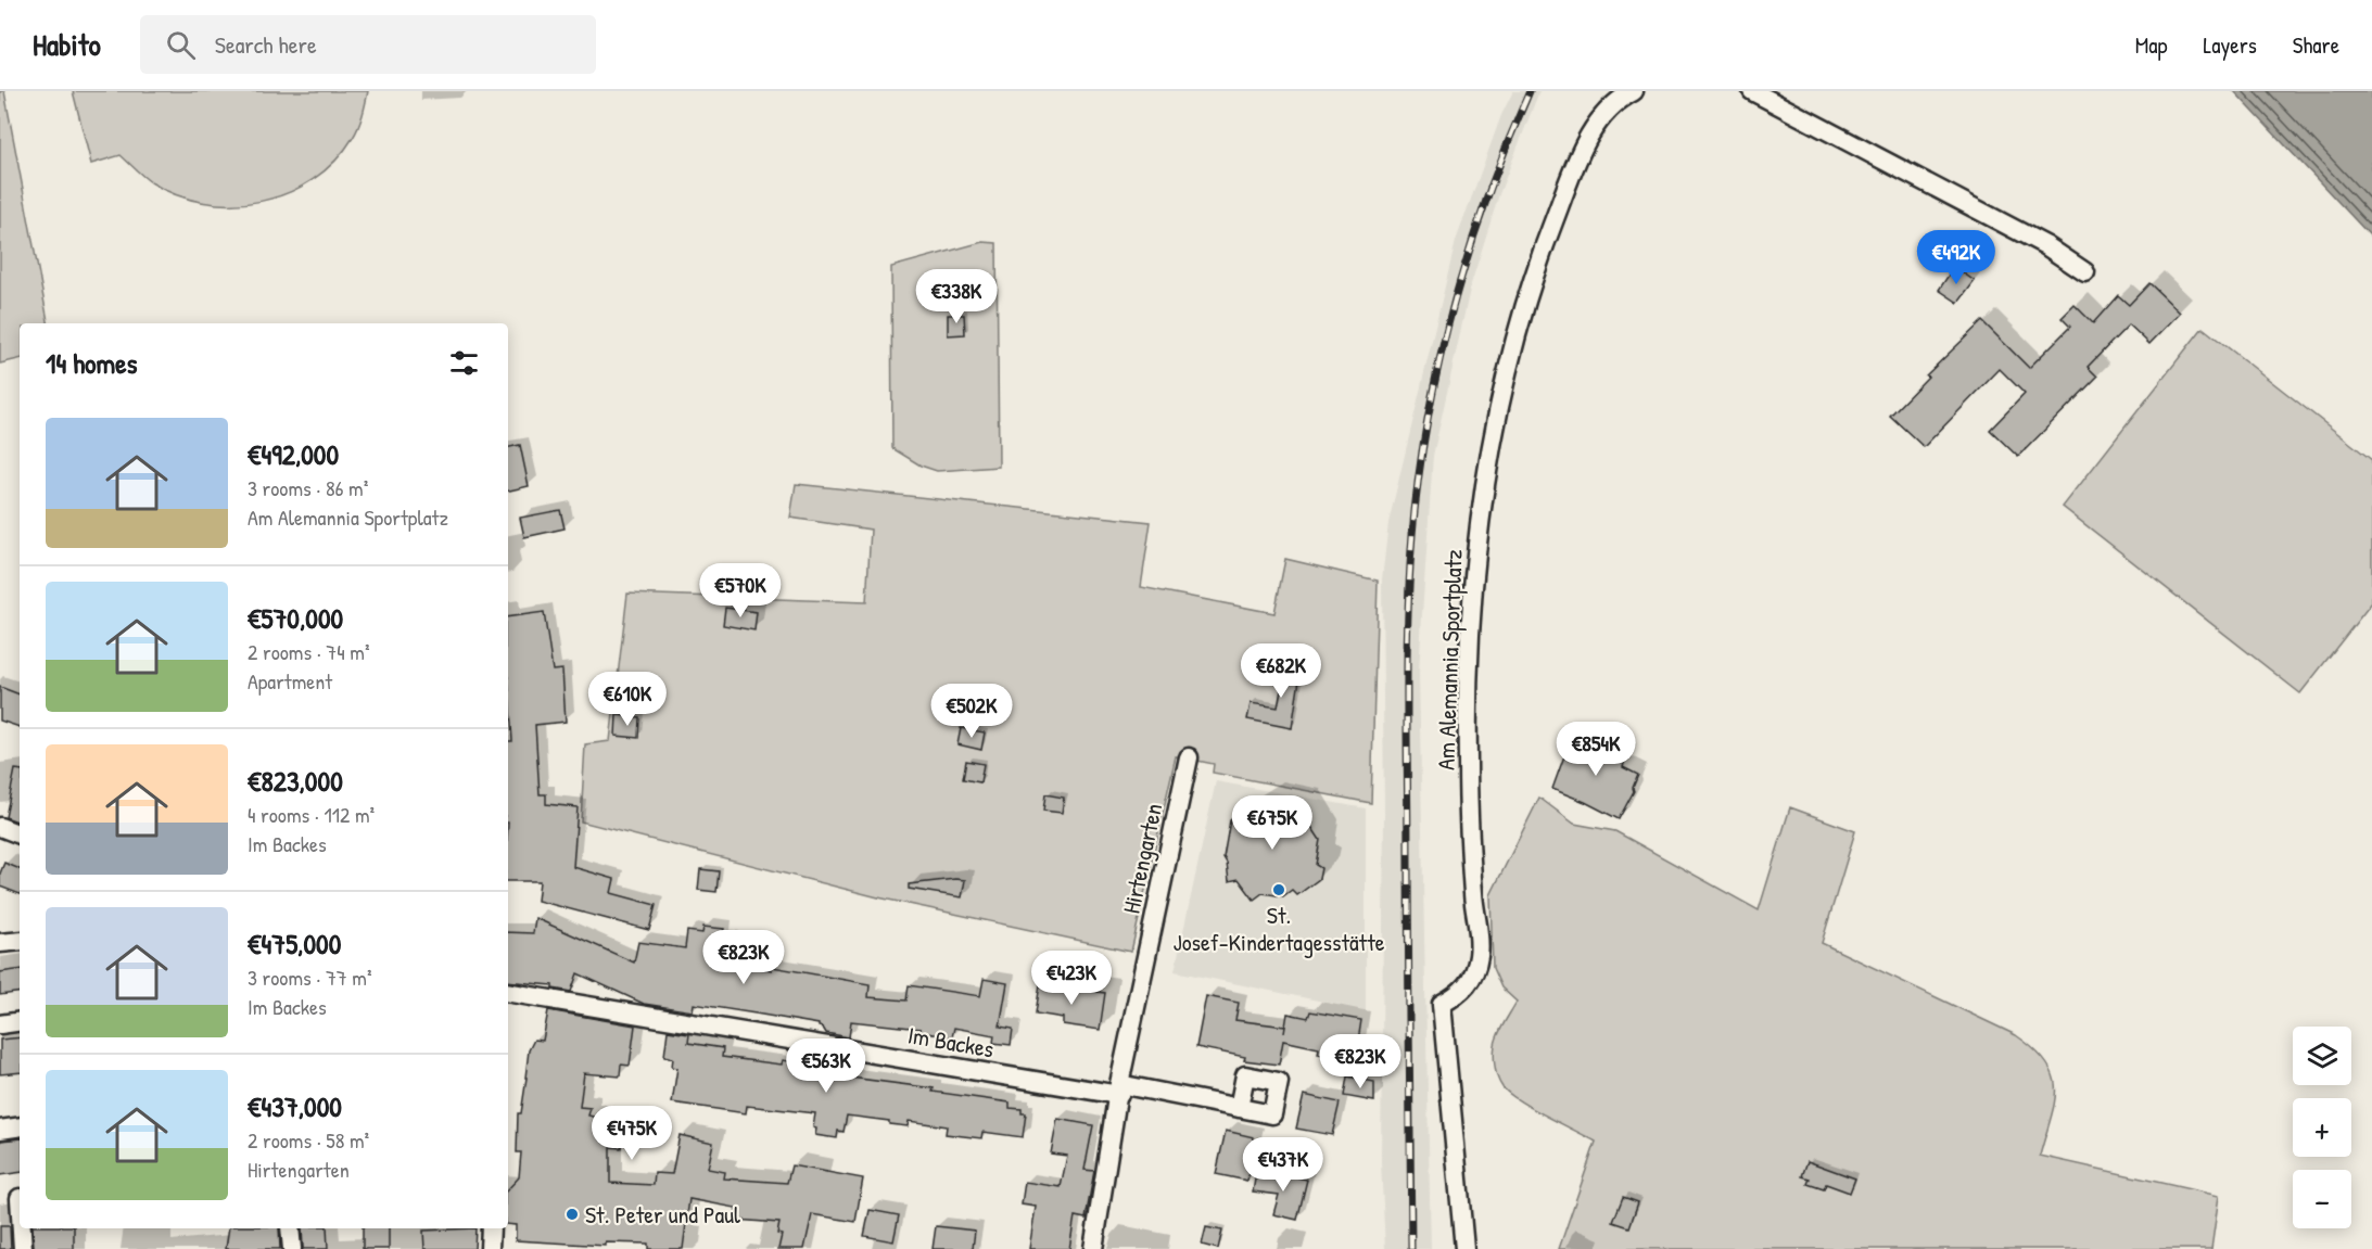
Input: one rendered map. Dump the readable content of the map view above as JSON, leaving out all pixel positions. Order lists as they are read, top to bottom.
{
  "streets": {
    "street": ["Am Alemannia Sportplatz", "Hirtengarten", "Im Backes"]
  },
  "crossings": [
    ["Hirtengarten", "Im Backes"]
  ],
  "places": ["St. Josef-Kindertagesstätte", "St. Peter und Paul"],
  "page": {
    "header": "Habito",
    "search": "Search here",
    "nav": ["Map", "Layers", "Share"],
    "price": [
      "€492K",
      "€338K",
      "€570K",
      "€682K",
      "€610K",
      "€502K",
      "€854K",
      "€675K",
      "€823K",
      "€423K",
      "€823K",
      "€563K",
      "€475K",
      "€437K"
    ],
    "heading": "14 homes",
    "list": [
      {
        "name": "€492,000",
        "note": "3 rooms · 86 m² · Am Alemannia Sportplatz"
      },
      {
        "name": "€570,000",
        "note": "2 rooms · 74 m² · Apartment"
      },
      {
        "name": "€823,000",
        "note": "4 rooms · 112 m² · Im Backes"
      },
      {
        "name": "€475,000",
        "note": "3 rooms · 77 m² · Im Backes"
      },
      {
        "name": "€437,000",
        "note": "2 rooms · 58 m² · Hirtengarten"
      }
    ],
    "map_buttons": ["+", "−"]
  }
}
